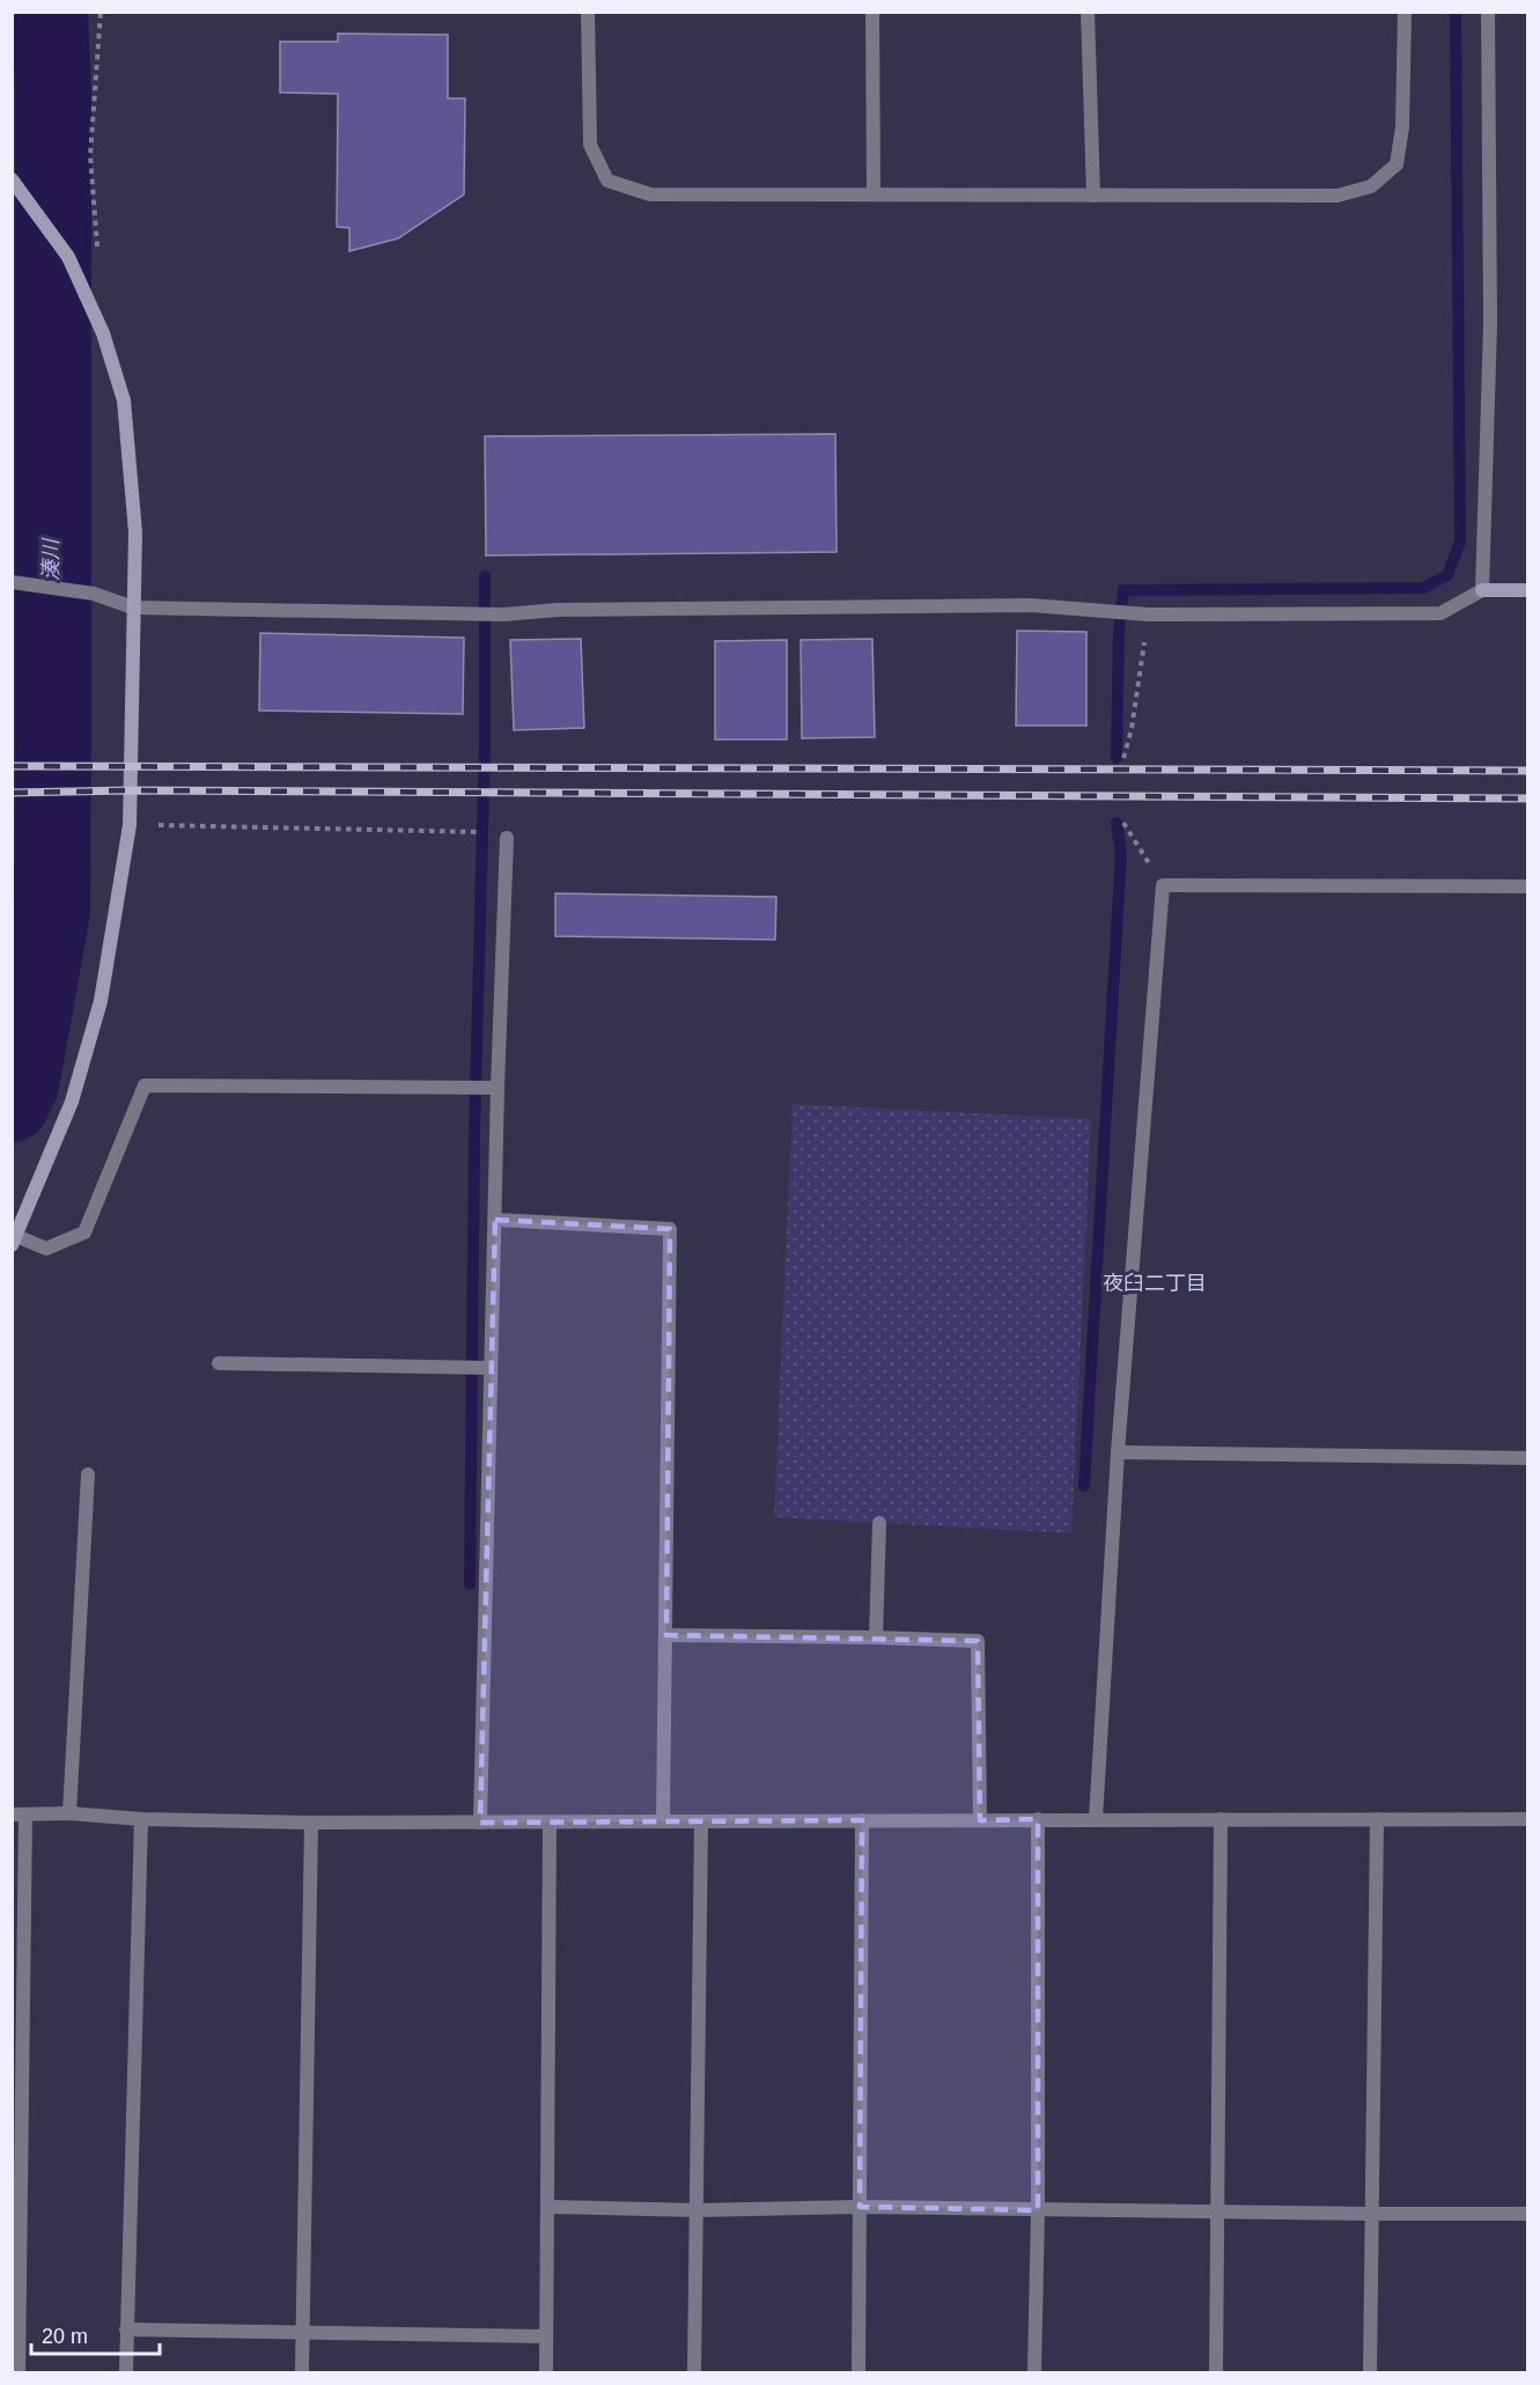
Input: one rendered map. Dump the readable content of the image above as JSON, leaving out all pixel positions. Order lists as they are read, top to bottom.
{
  "districts": ["夜臼二丁目"],
  "water": ["湊川"],
  "scale_bar": "20 m"
}
